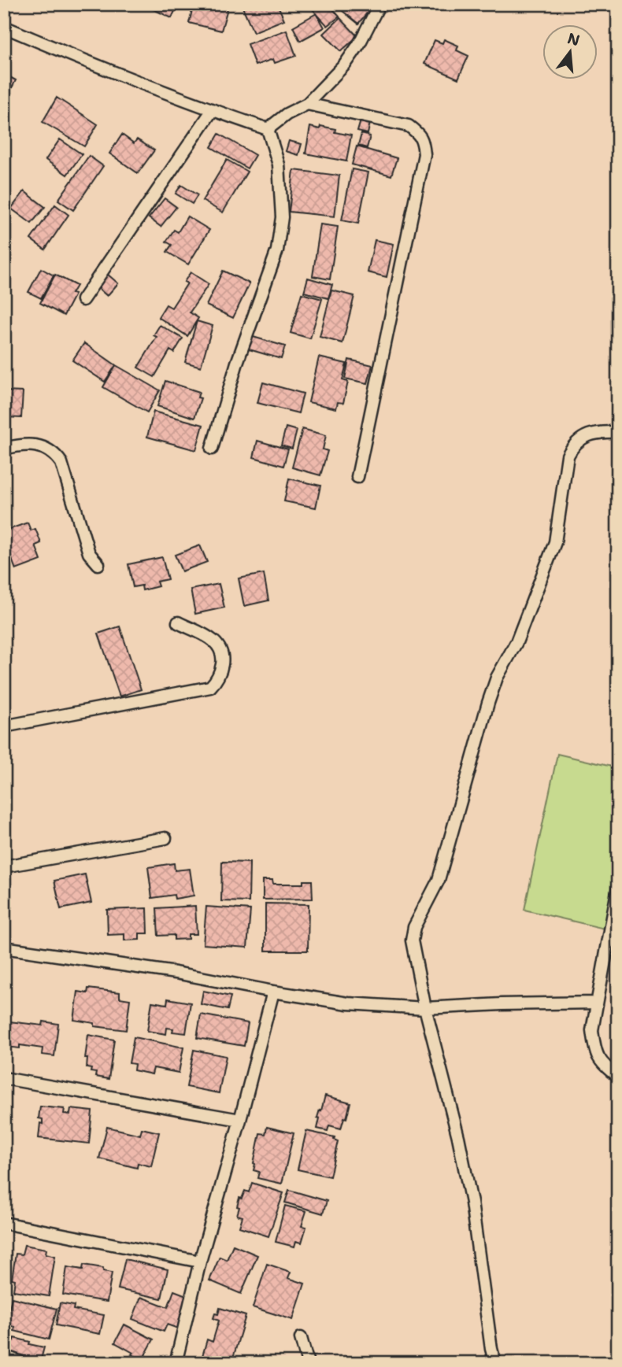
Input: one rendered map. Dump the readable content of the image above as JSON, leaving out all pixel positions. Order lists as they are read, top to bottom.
{
  "north": "top"
}
